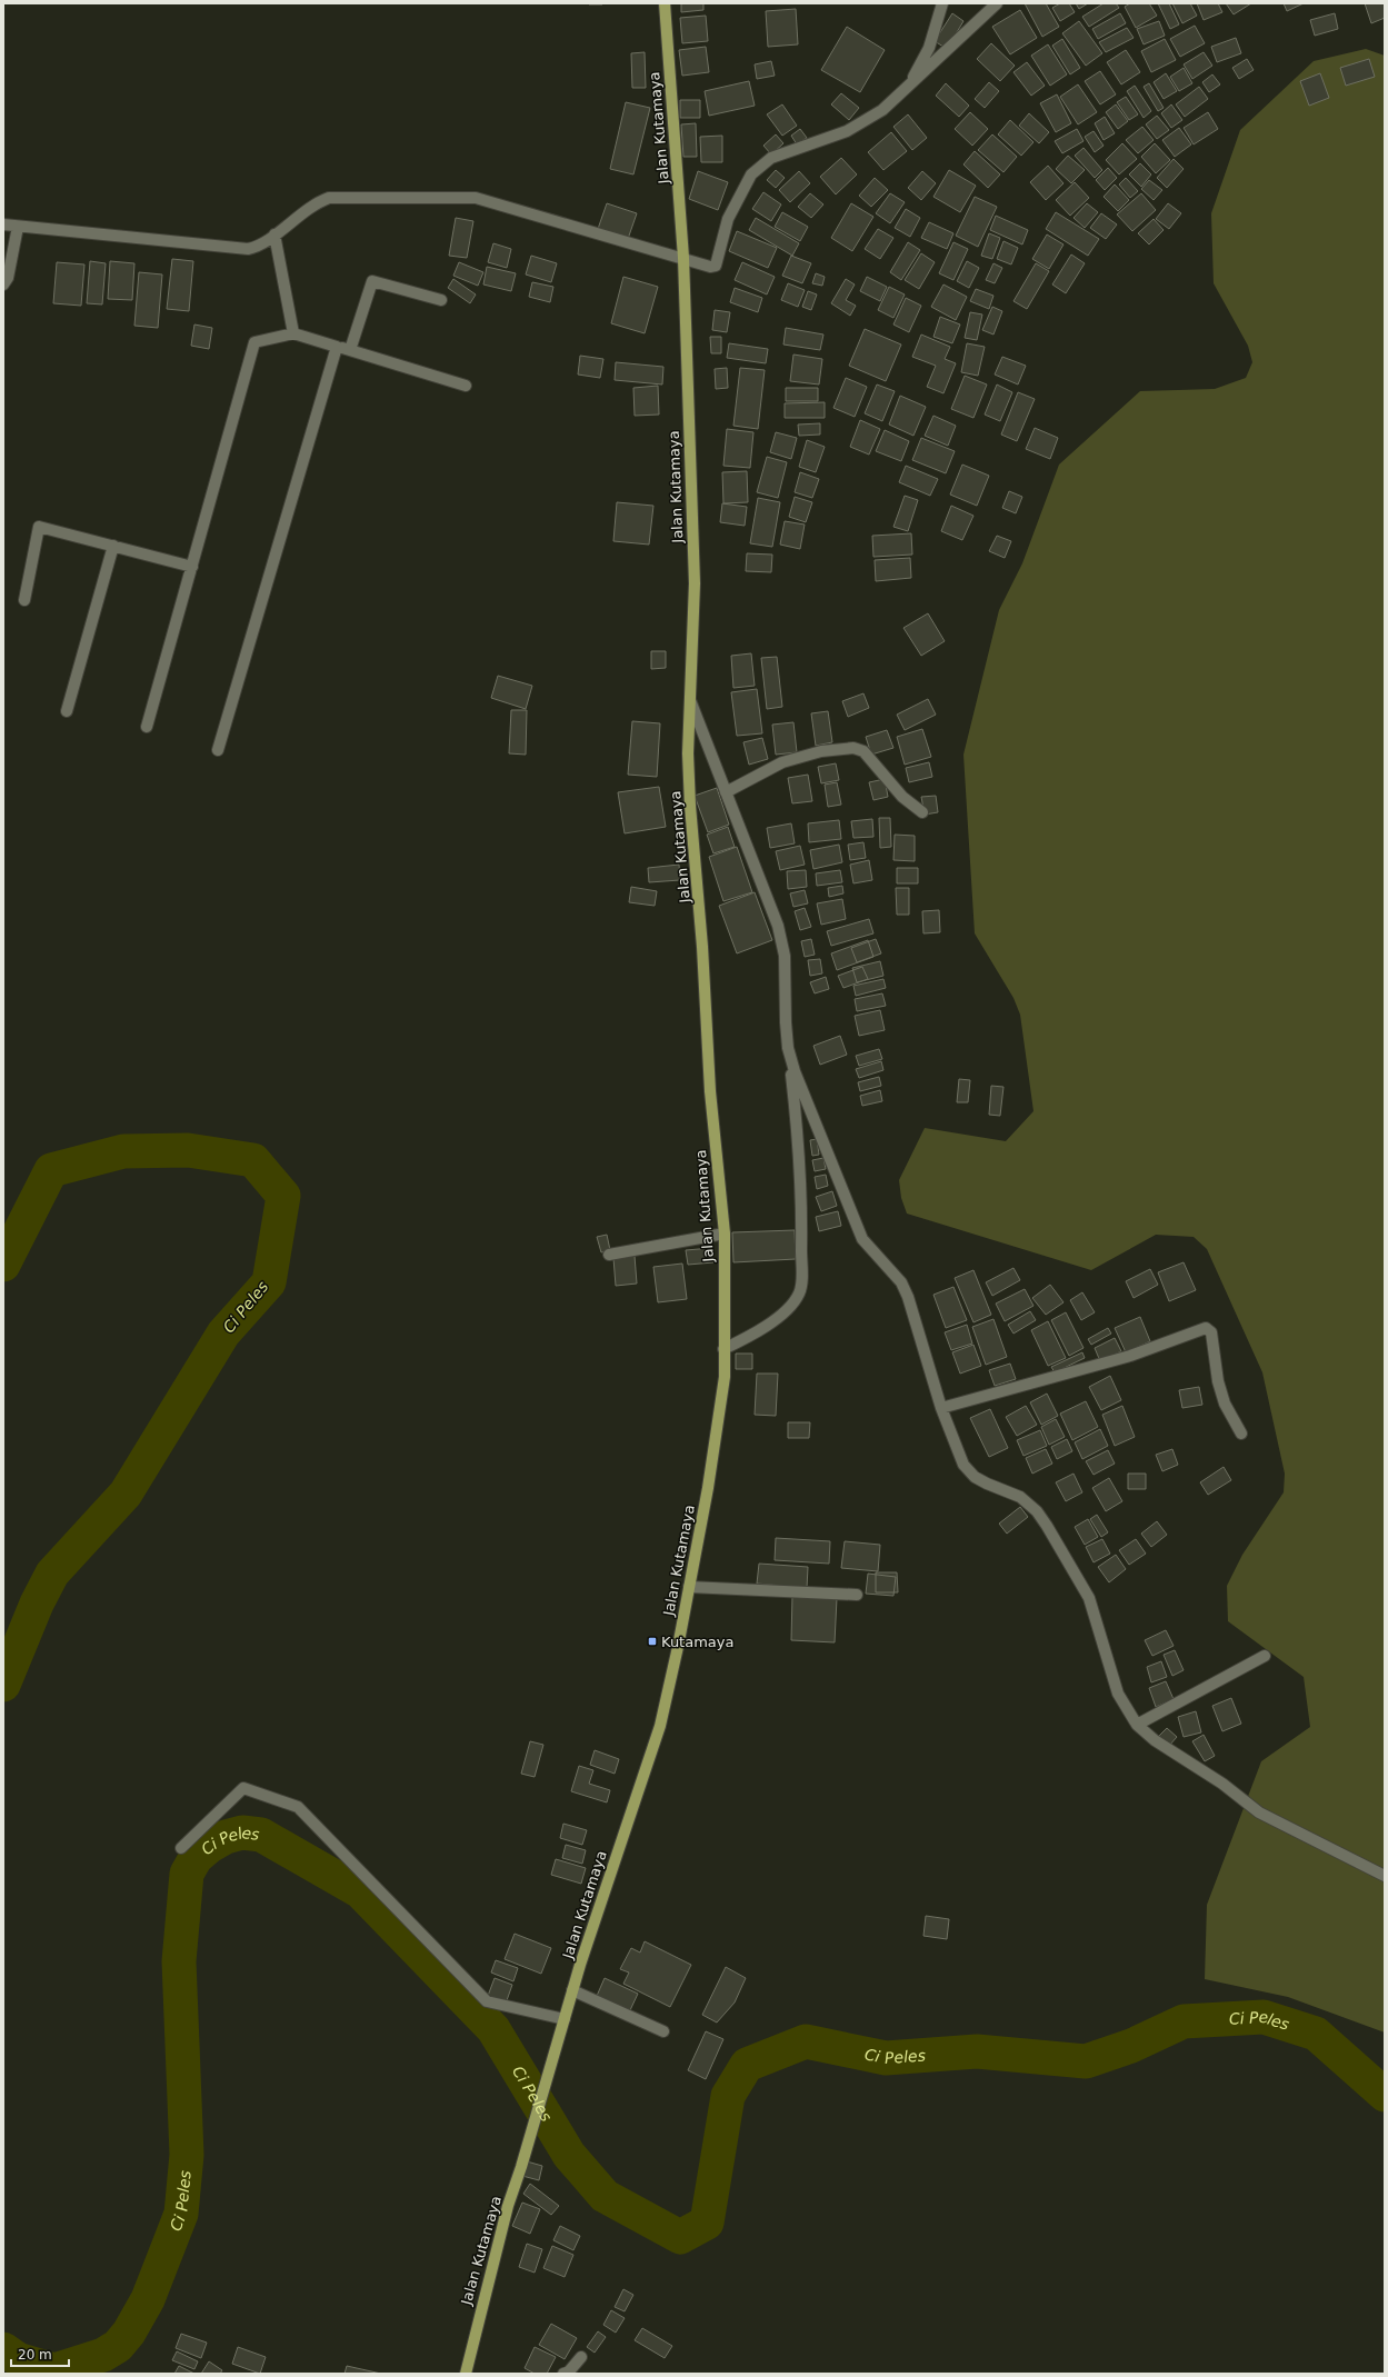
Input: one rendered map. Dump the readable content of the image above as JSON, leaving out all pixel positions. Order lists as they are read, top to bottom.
{
  "streets": {
    "main road": ["Jalan Kutamaya"]
  },
  "water": ["Ci Peles"],
  "places": {
    "transit": ["Kutamaya"]
  },
  "scale_bar": "20 m"
}
